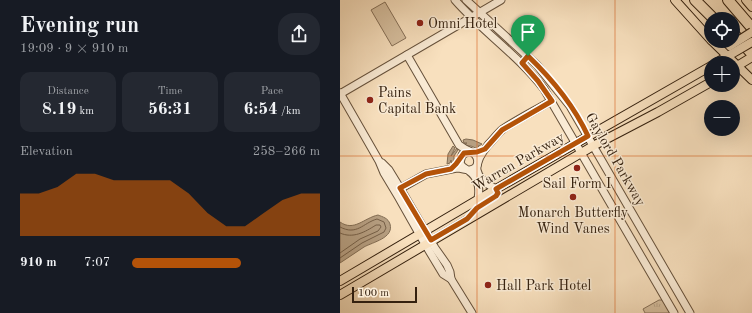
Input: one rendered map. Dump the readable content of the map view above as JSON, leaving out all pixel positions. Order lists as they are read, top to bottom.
{
  "streets": {
    "main road": ["Warren Parkway"],
    "street": ["Gaylord Parkway"]
  },
  "crossings": [
    ["Gaylord Parkway", "Warren Parkway"]
  ],
  "places": [
    "Omni Hotel",
    "Pains Capital Bank",
    "Sail Form I",
    "Monarch Butterfly Wind Vanes",
    "Hall Park Hotel"
  ],
  "scale_bar": "100 m",
  "page": {
    "heading": ["Evening run", "19:09 · 9 × 910 m"],
    "map_buttons": ["+", "−"],
    "stats": [
      ["Distance", "8.19 km"],
      ["Time", "56:31"],
      ["Pace", "6:54 /km"]
    ],
    "chart": ["Elevation", "258–266 m"],
    "list": [
      {
        "name": "910 m",
        "note": "7:07"
      }
    ],
    "scale": "100 m"
  }
}
